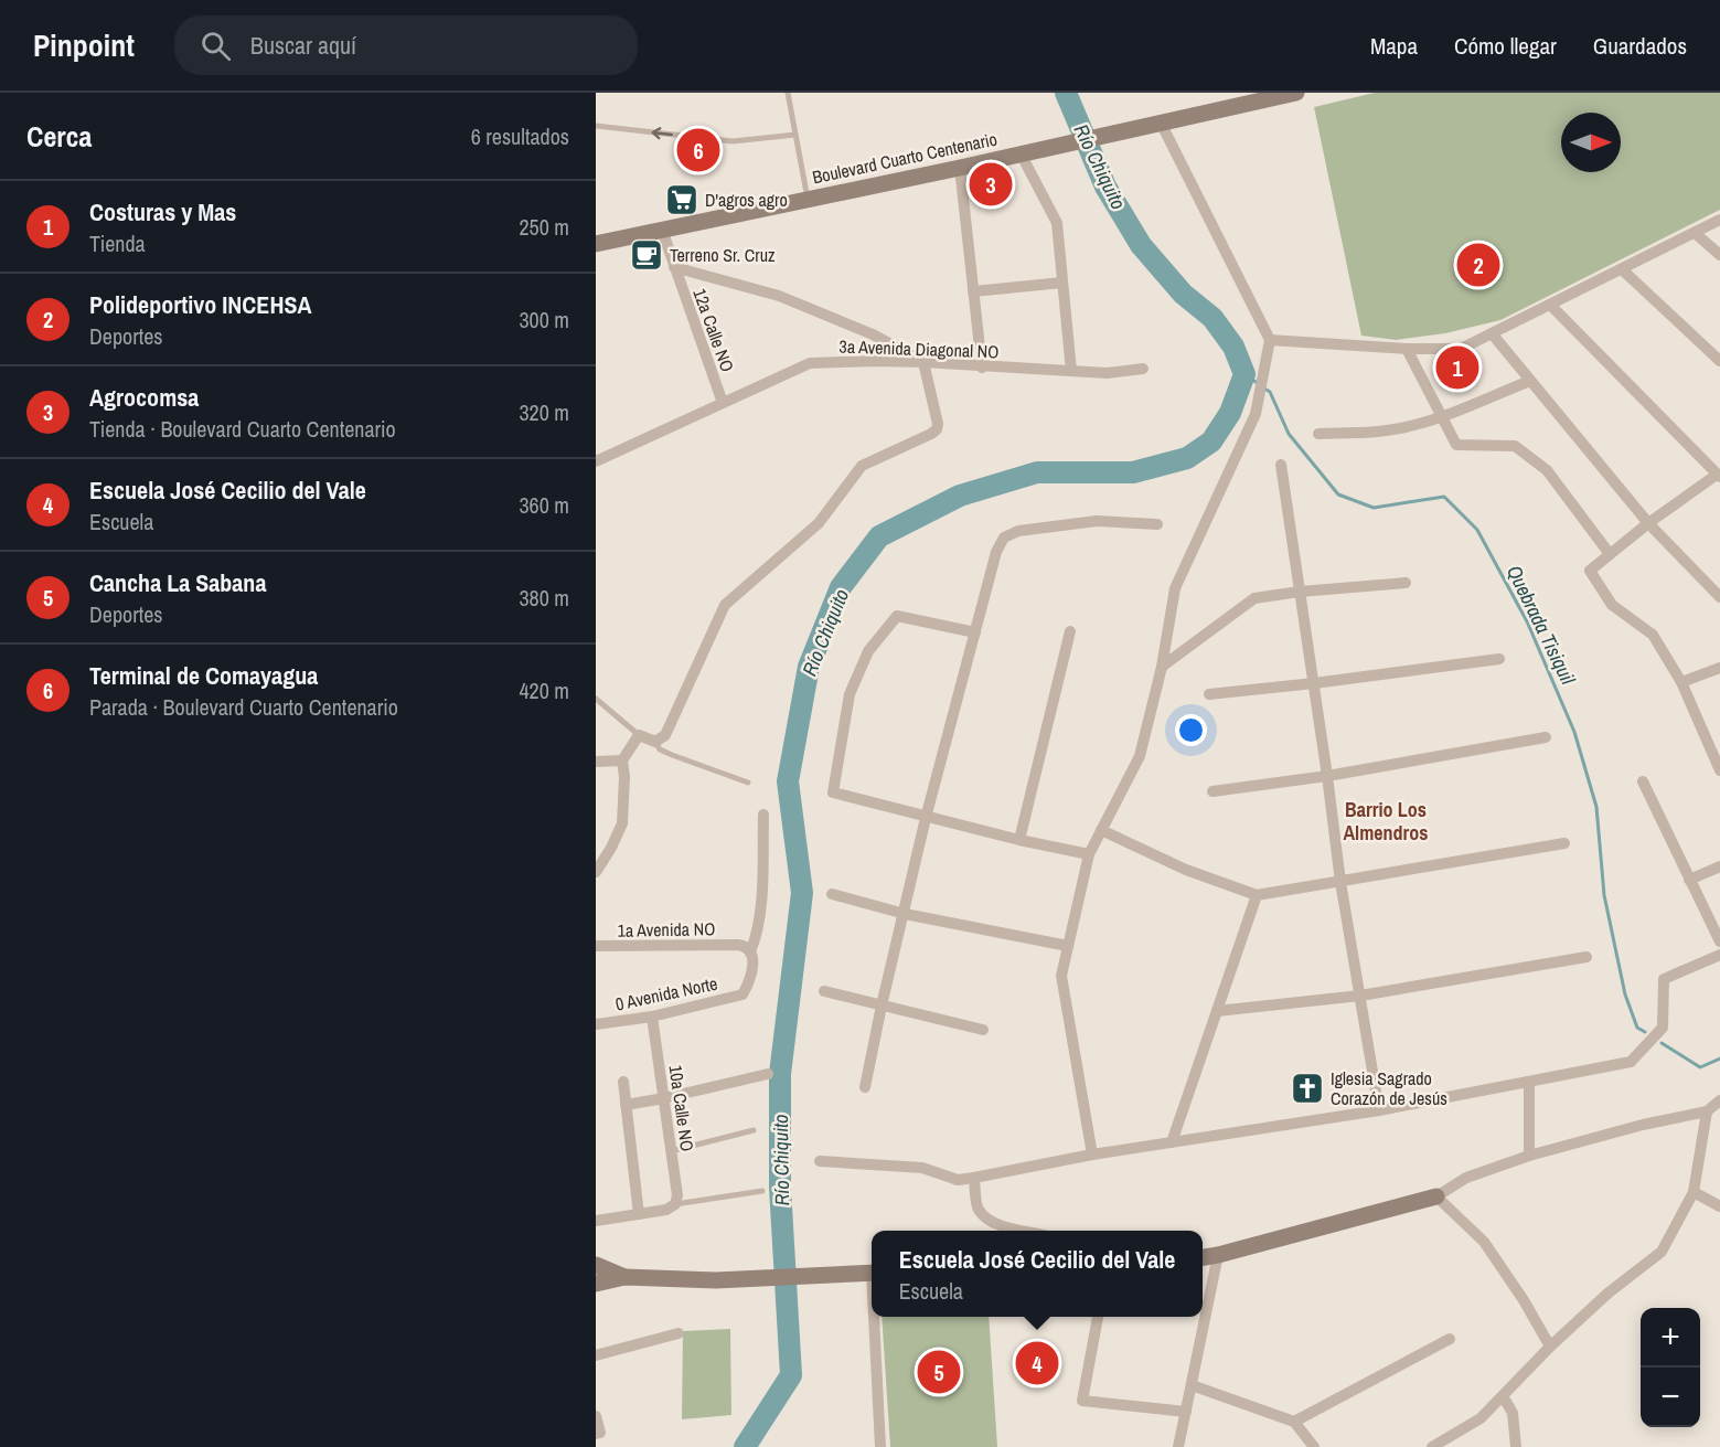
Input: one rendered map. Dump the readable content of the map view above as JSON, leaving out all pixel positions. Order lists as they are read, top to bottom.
{
  "streets": {
    "main road": ["Boulevard Cuarto Centenario"],
    "street": [
      "12a Calle NO",
      "3a Avenida Diagonal NO",
      "1a Avenida NO",
      "0 Avenida Norte",
      "10a Calle NO"
    ]
  },
  "crossings": [
    ["Boulevard Cuarto Centenario", "12a Calle NO"],
    ["12a Calle NO", "3a Avenida Diagonal NO"],
    ["1a Avenida NO", "0 Avenida Norte"],
    ["0 Avenida Norte", "10a Calle NO"]
  ],
  "districts": ["Barrio Los Almendros"],
  "water": ["Río Chiquito", "Quebrada Tisiquil"],
  "places": {
    "supermarket": ["D'agros agro"],
    "cafe": ["Terreno Sr. Cruz"],
    "church": ["Iglesia Sagrado Corazón de Jesús"]
  },
  "north": "right",
  "page": {
    "header": "Pinpoint",
    "search": "Buscar aquí",
    "nav": ["Mapa", "Cómo llegar", "Guardados"],
    "heading": ["Cerca", "6 resultados"],
    "pins": [
      "6",
      "3",
      "2",
      "1",
      "4",
      "5"
    ],
    "list": [
      {
        "mark": "1",
        "name": "Costuras y Mas",
        "note": "Tienda",
        "value": "250 m"
      },
      {
        "mark": "2",
        "name": "Polideportivo INCEHSA",
        "note": "Deportes",
        "value": "300 m"
      },
      {
        "mark": "3",
        "name": "Agrocomsa",
        "note": "Tienda · Boulevard Cuarto Centenario",
        "value": "320 m"
      },
      {
        "mark": "4",
        "name": "Escuela José Cecilio del Vale",
        "note": "Escuela",
        "value": "360 m"
      },
      {
        "mark": "5",
        "name": "Cancha La Sabana",
        "note": "Deportes",
        "value": "380 m"
      },
      {
        "mark": "6",
        "name": "Terminal de Comayagua",
        "note": "Parada · Boulevard Cuarto Centenario",
        "value": "420 m"
      }
    ],
    "popup": ["Escuela José Cecilio del Vale", "Escuela"],
    "map_buttons": ["+", "−"]
  }
}
